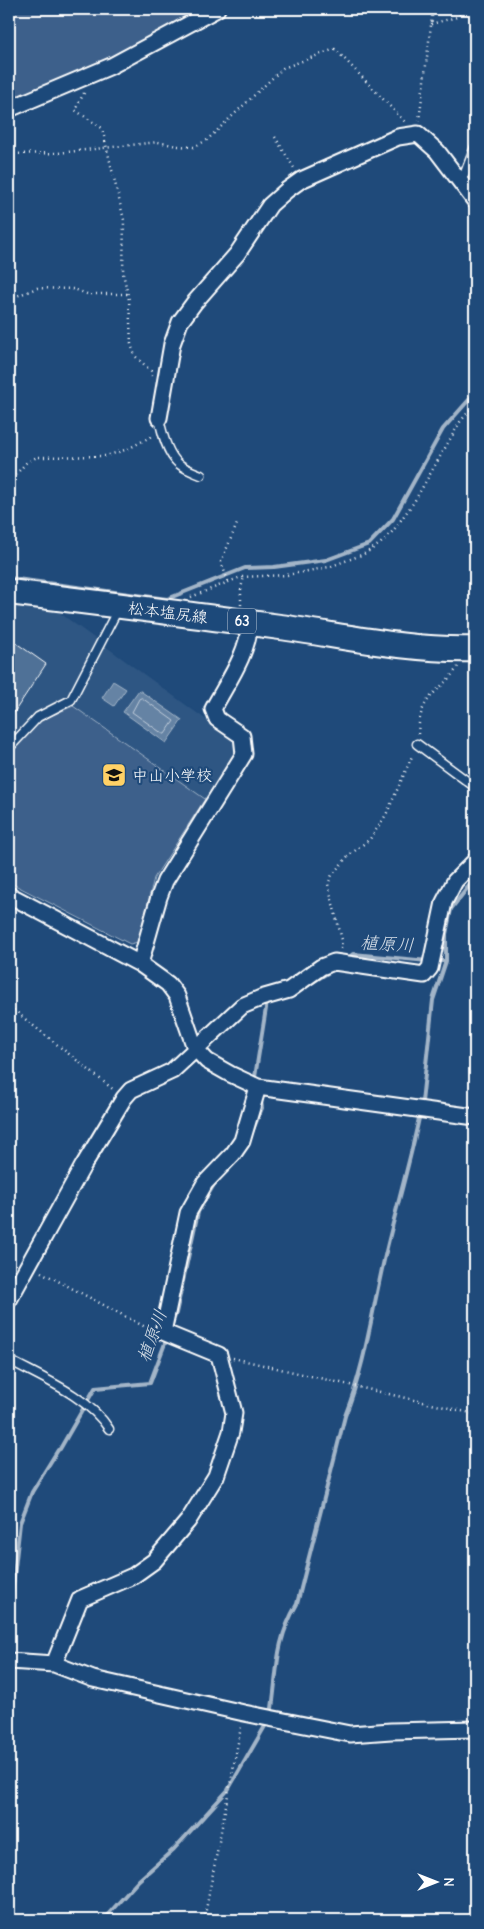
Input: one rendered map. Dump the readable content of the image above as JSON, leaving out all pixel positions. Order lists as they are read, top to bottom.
{
  "streets": {
    "main road": ["松本塩尻線", "63"]
  },
  "water": ["植原川"],
  "places": {
    "school or university": ["中山小学校"]
  },
  "north": "right"
}
